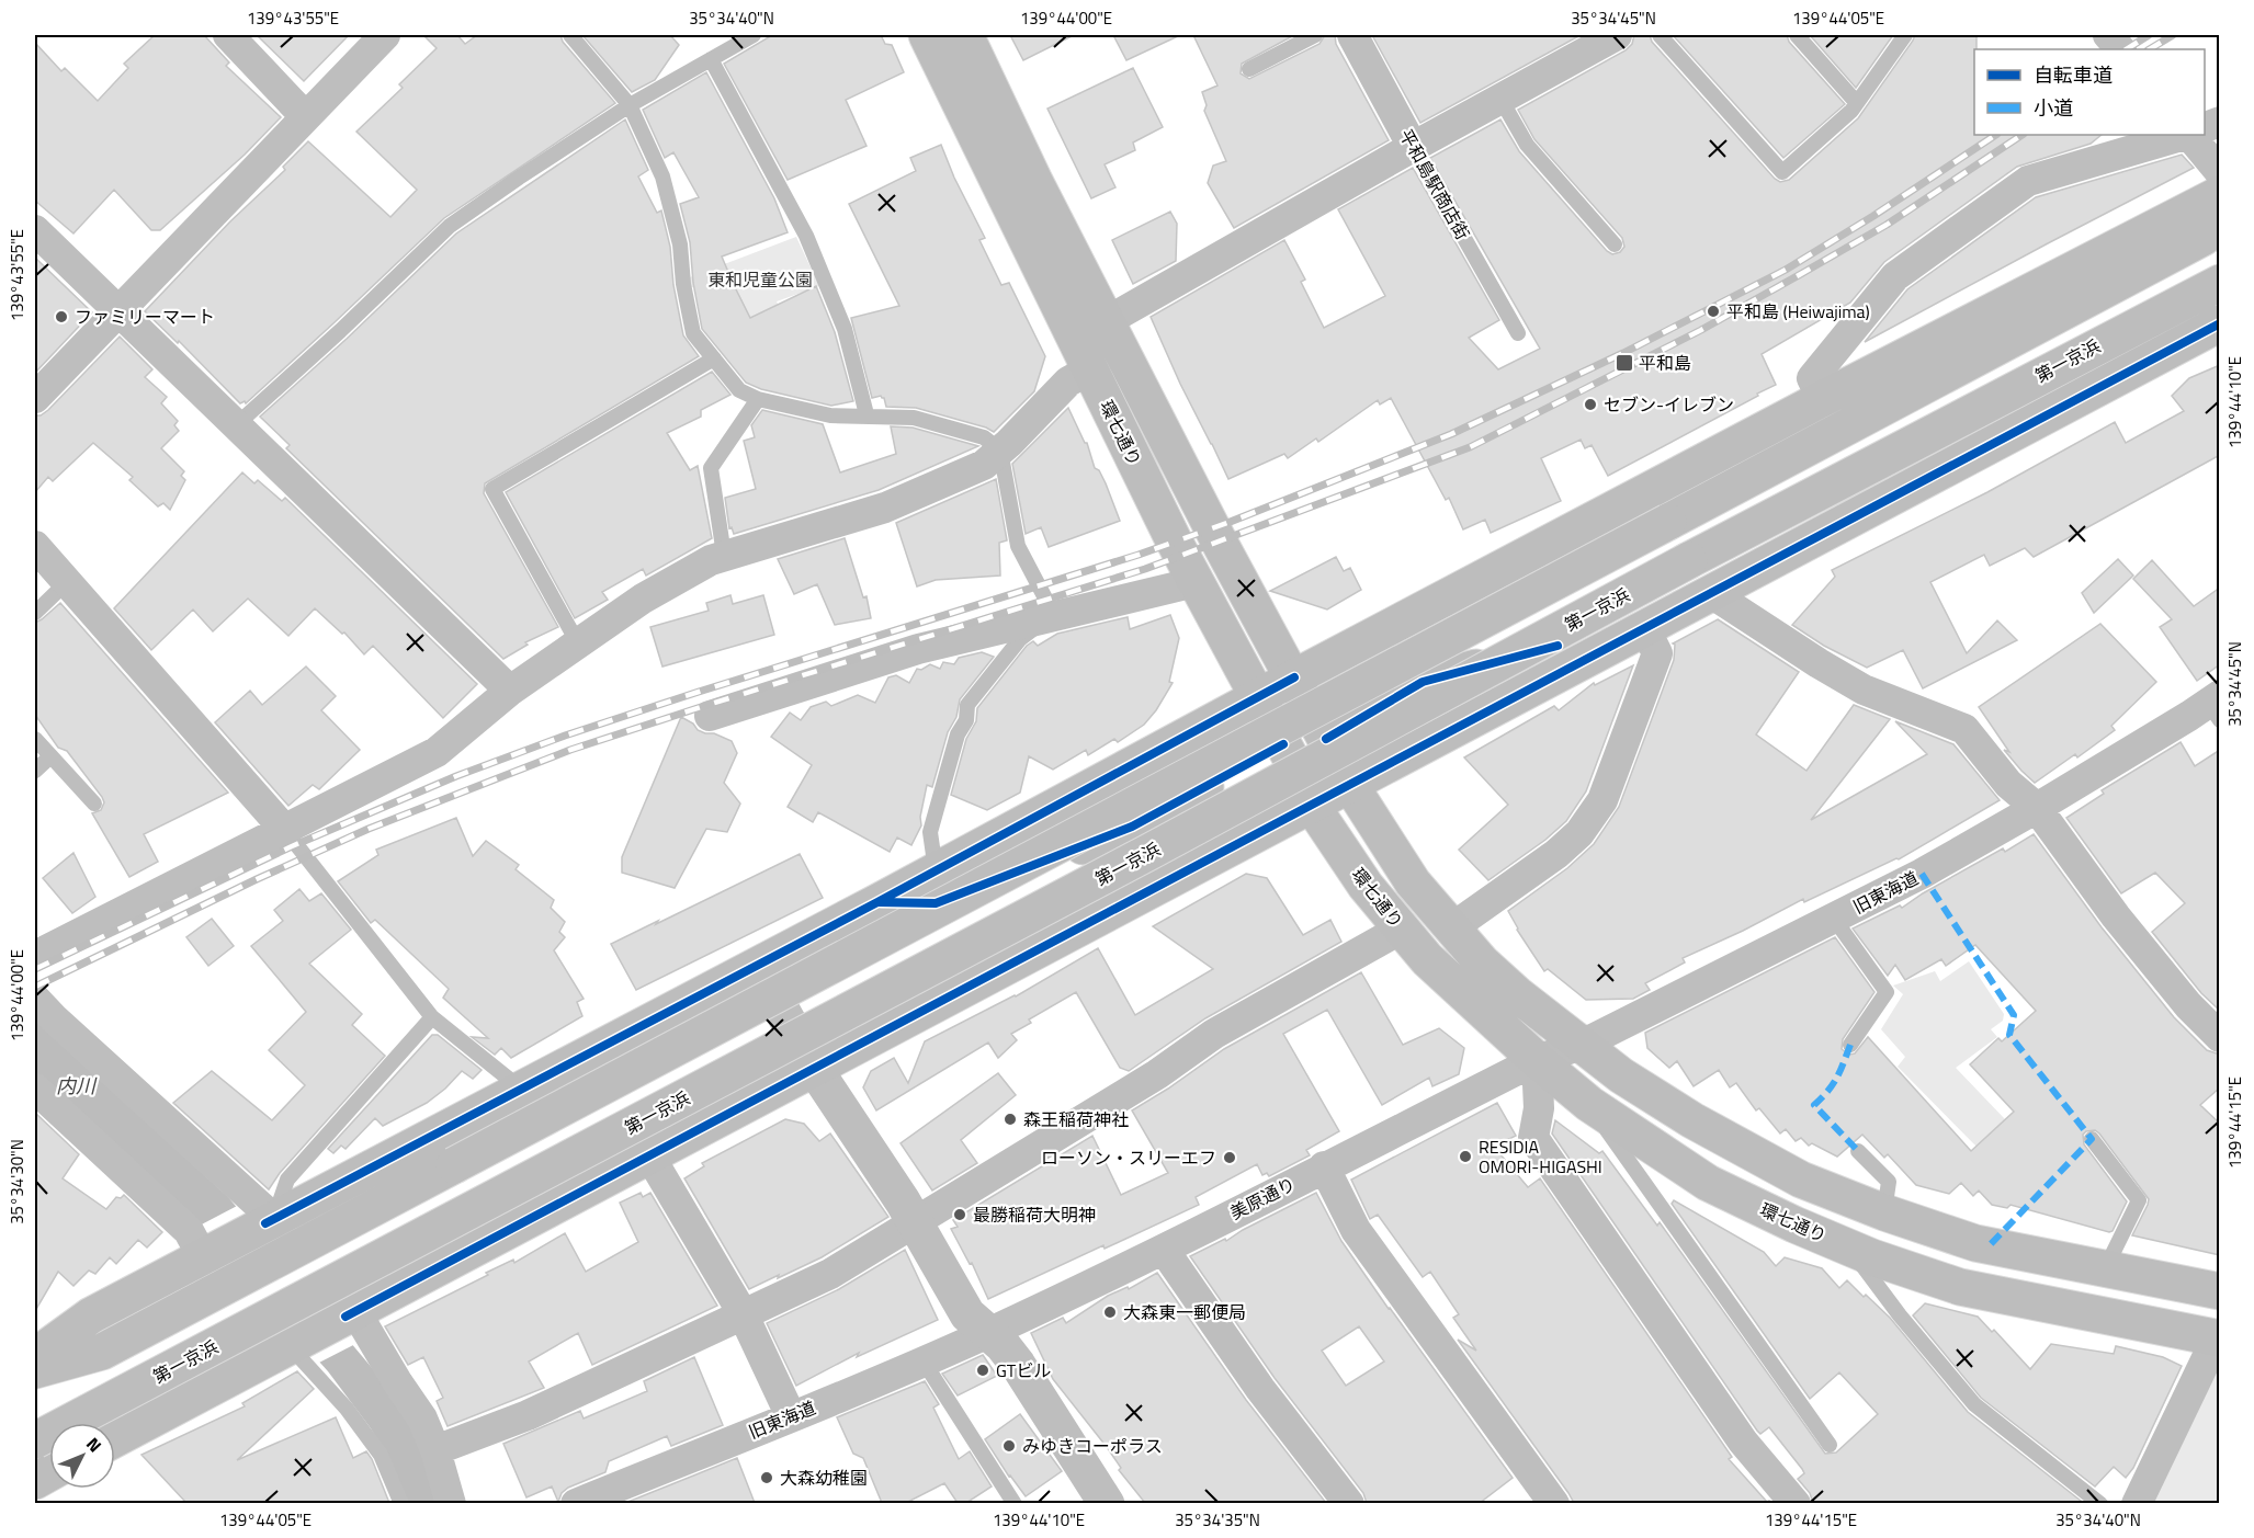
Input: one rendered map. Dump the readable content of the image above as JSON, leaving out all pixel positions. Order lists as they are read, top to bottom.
{
  "streets": {
    "main road": ["第一京浜", "環七通り"],
    "street": ["平和島駅商店街", "旧東海道", "美原通り"]
  },
  "crossings": [
    ["環七通り", "旧東海道"],
    ["環七通り", "美原通り"],
    ["旧東海道", "美原通り"]
  ],
  "water": ["内川"],
  "parks": ["東和児童公園"],
  "places": {
    "other": [
      "平和島 (Heiwajima)",
      "ファミリーマート",
      "セブン-イレブン",
      "森王稲荷神社",
      "RESIDIA OMORI-HIGASHI",
      "ローソン・スリーエフ",
      "最勝稲荷大明神",
      "大森東一郵便局",
      "GTビル",
      "みゆきコーポラス",
      "大森幼稚園"
    ],
    "transit": ["平和島"]
  },
  "legend": ["自転車道", "小道"],
  "north": "top right",
  "coordinates": [
    "139°43'55\"E",
    "35°34'40\"N",
    "139°44'00\"E",
    "35°34'45\"N",
    "139°44'05\"E",
    "139°44'10\"E",
    "139°44'15\"E",
    "35°34'30\"N",
    "35°34'35\"N"
  ]
}
